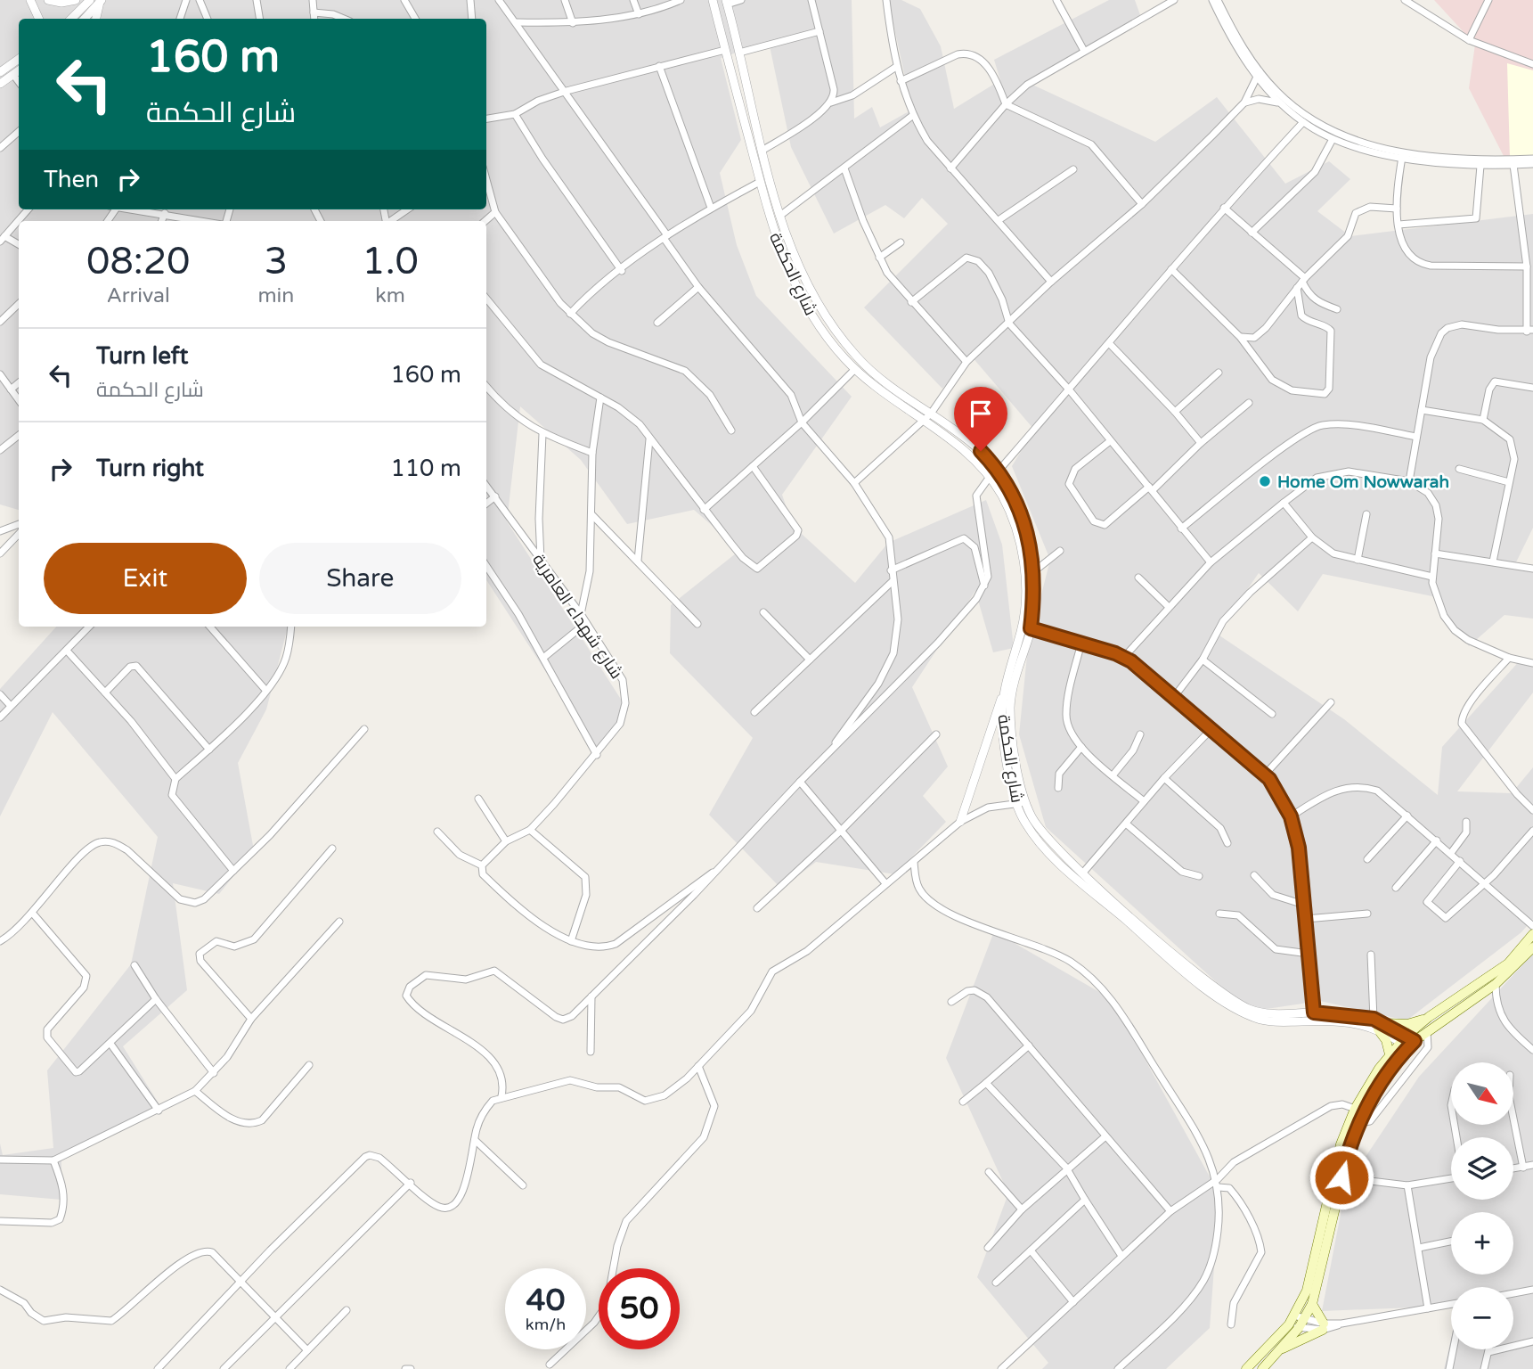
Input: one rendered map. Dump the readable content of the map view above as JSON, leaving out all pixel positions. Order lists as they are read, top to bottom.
{
  "streets": {
    "street": ["شارع الحكمة", "شارع شهداء العامرية"]
  },
  "places": ["Home Om Nowwarah"],
  "north": "bottom right",
  "page": {
    "turn": ["160 m", "شارع الحكمة"],
    "then": "Then",
    "eta": [
      "08:20",
      "Arrival",
      "3",
      "min",
      "1.0",
      "km"
    ],
    "list": [
      {
        "name": "Turn left",
        "note": "شارع الحكمة",
        "value": "160 m"
      },
      {
        "name": "Turn right",
        "value": "110 m"
      }
    ],
    "buttons": ["Exit", "Share"],
    "map_buttons": ["+", "−"],
    "speed": "40 km/h",
    "limit": "50"
  }
}
